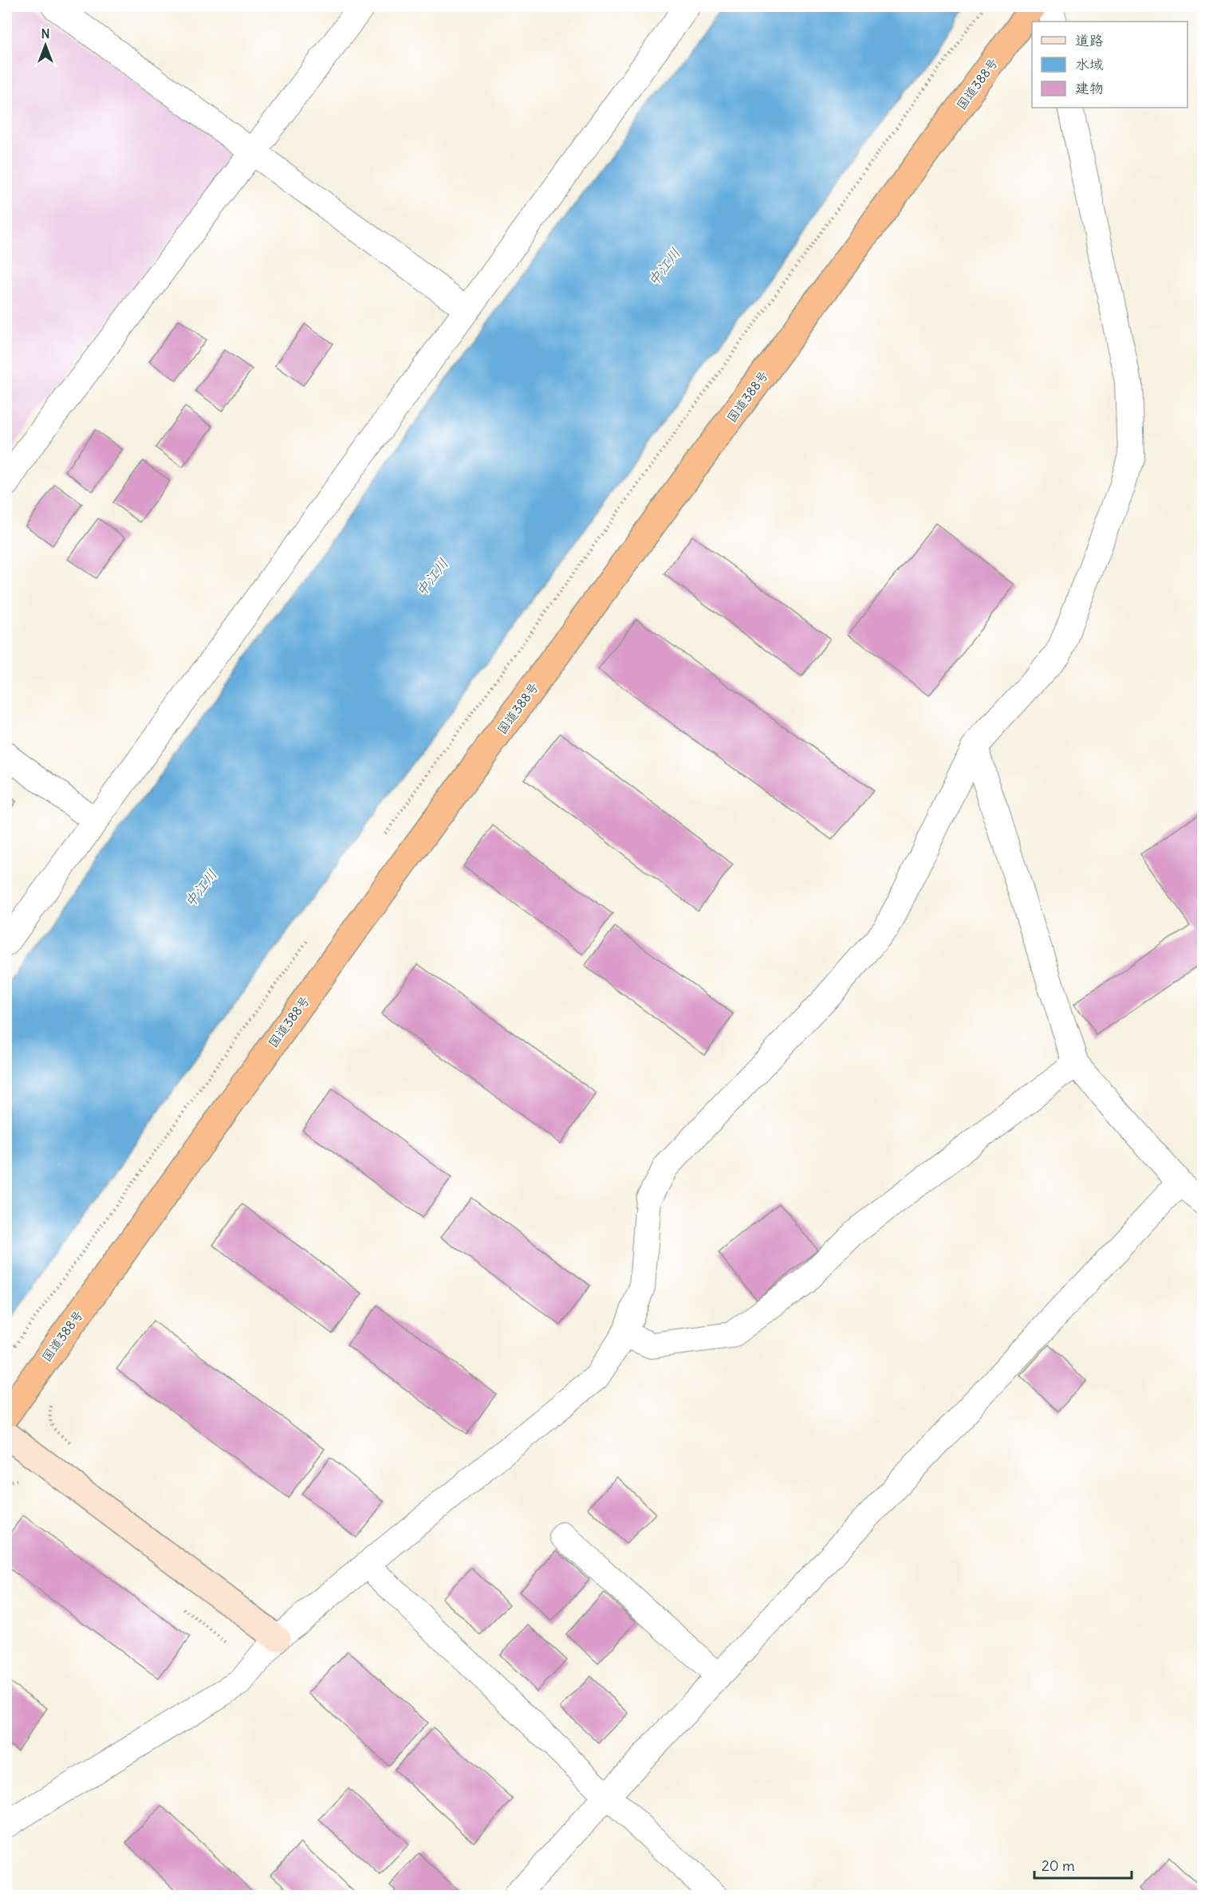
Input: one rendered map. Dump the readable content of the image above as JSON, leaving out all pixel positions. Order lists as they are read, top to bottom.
{
  "streets": {
    "highway": ["国道388号"]
  },
  "water": ["中江川"],
  "legend": ["道路", "水域", "建物"],
  "scale_bar": "20 m",
  "north": "top"
}
